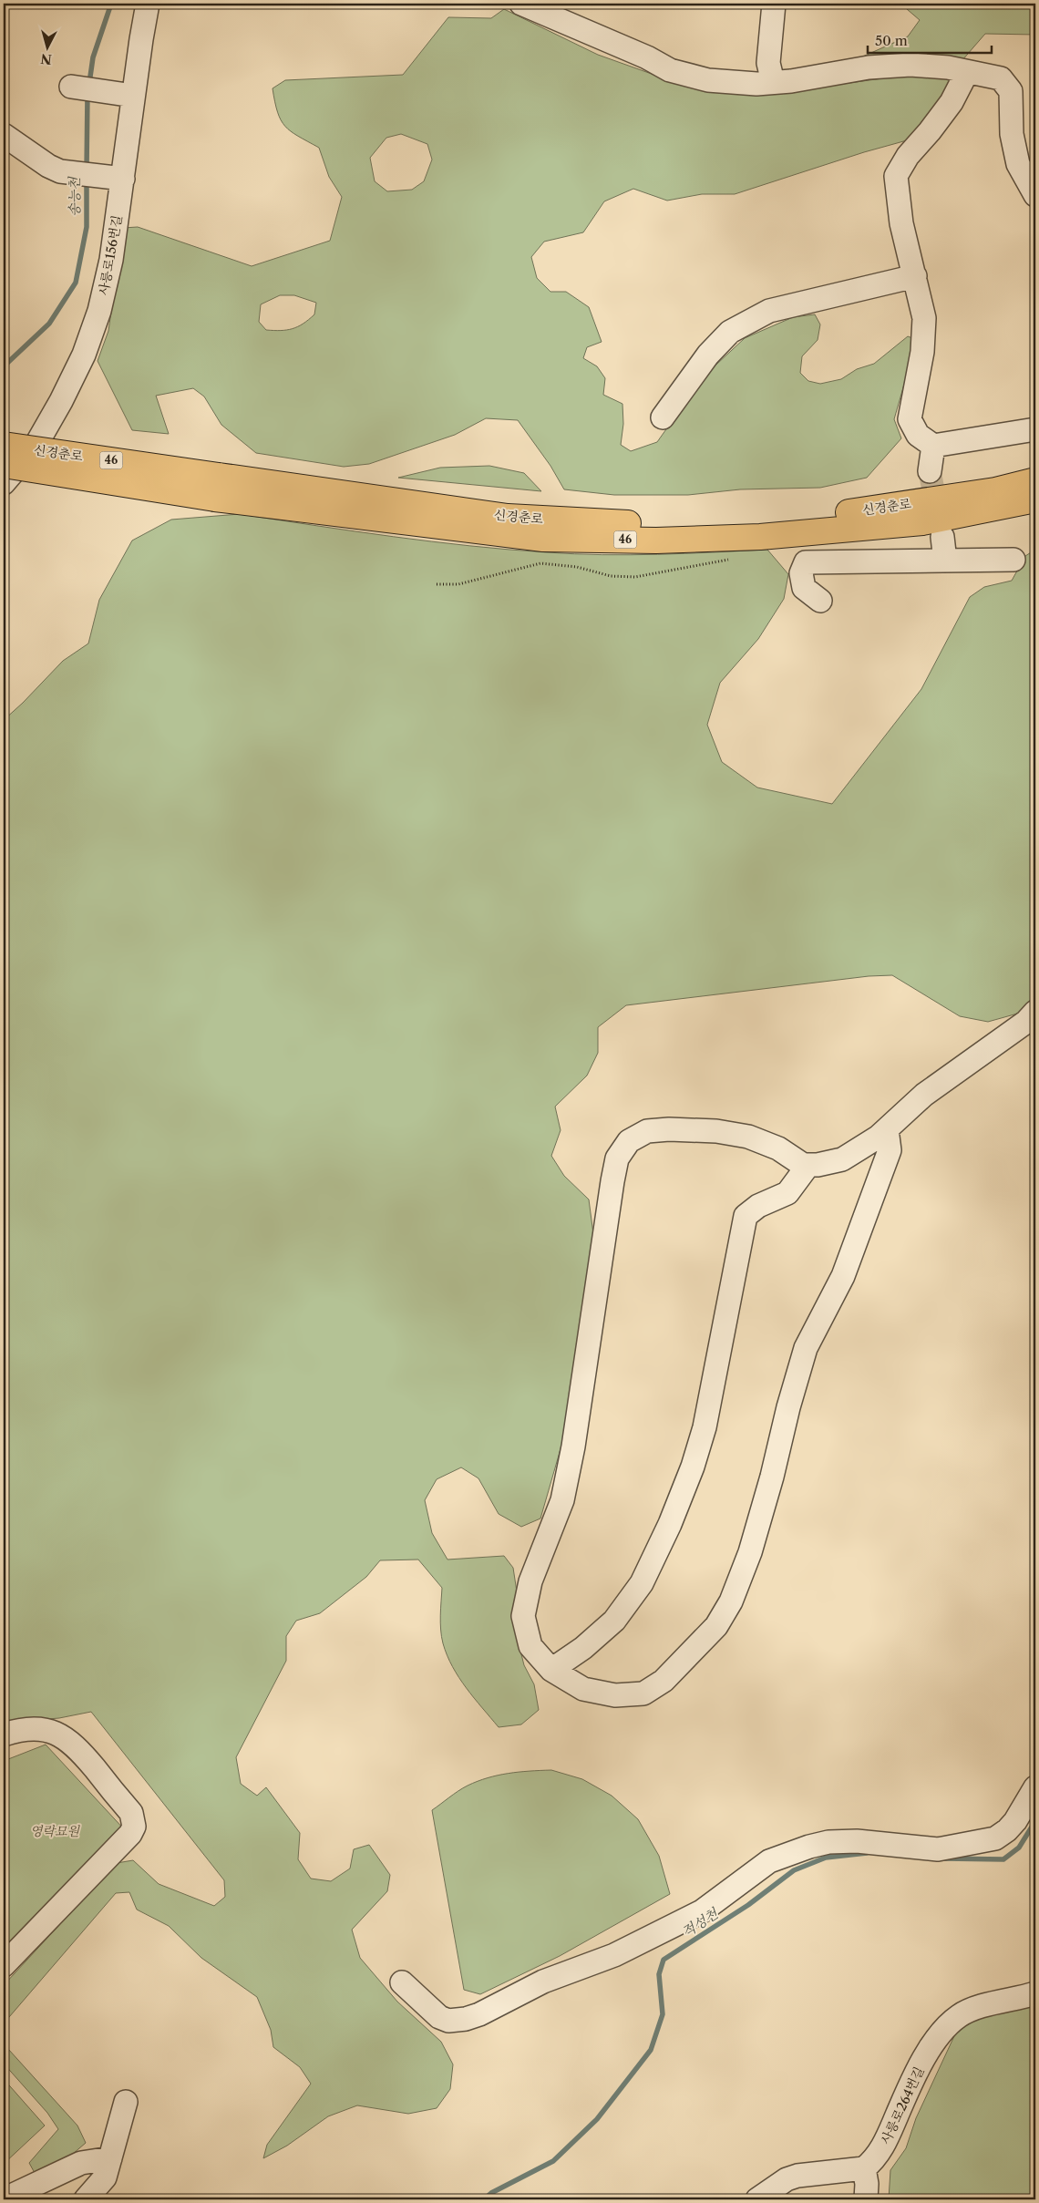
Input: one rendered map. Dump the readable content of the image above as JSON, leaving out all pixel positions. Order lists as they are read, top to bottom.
{
  "streets": {
    "highway": ["신경춘로", "46"],
    "street": ["사릉로156번길", "사릉로264번길"]
  },
  "water": ["송능천", "적성천"],
  "parks": ["영락묘원"],
  "scale_bar": "50 m",
  "north": "bottom"
}
